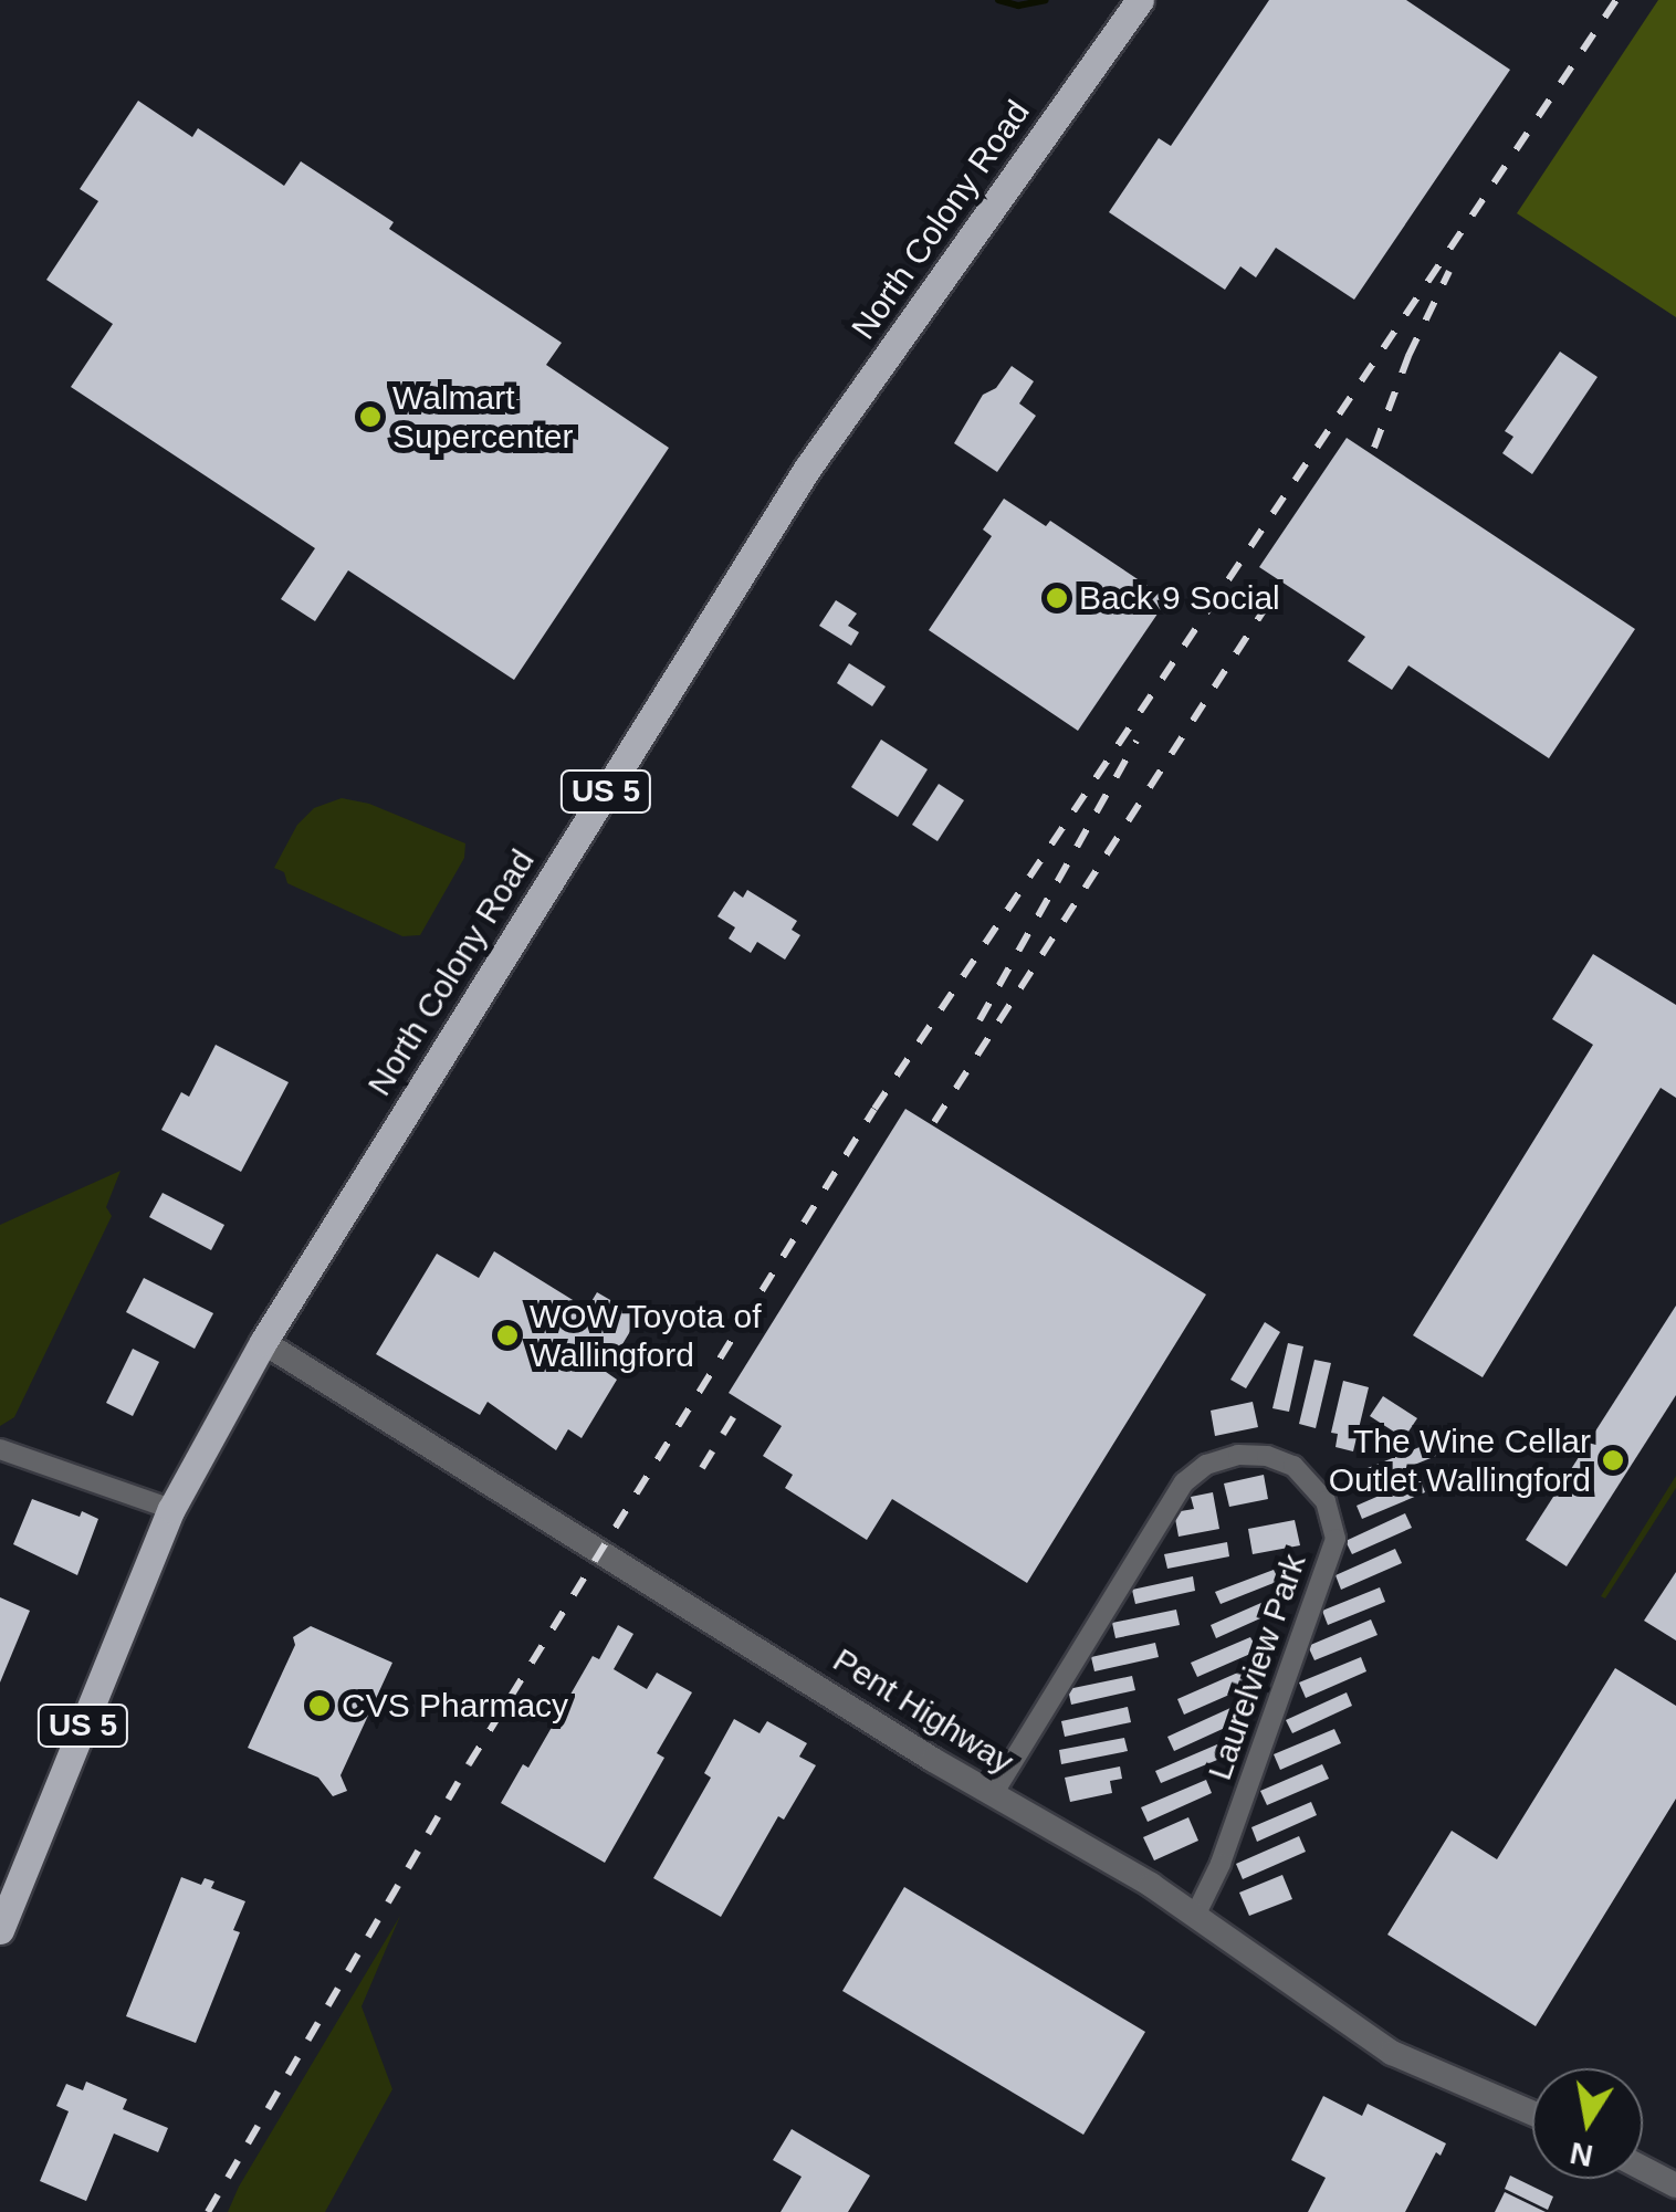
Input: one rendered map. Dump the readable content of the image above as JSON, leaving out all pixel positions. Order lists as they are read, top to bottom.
{
  "streets": {
    "main road": ["North Colony Road", "US 5"],
    "street": ["Laurelview Park", "Pent Highway"]
  },
  "crossings": [
    ["North Colony Road", "Pent Highway"],
    ["Laurelview Park", "Pent Highway"]
  ],
  "places": [
    "Walmart Supercenter",
    "Back 9 Social",
    "WOW Toyota of Wallingford",
    "The Wine Cellar Outlet Wallingford",
    "CVS Pharmacy"
  ],
  "north": "bottom"
}
